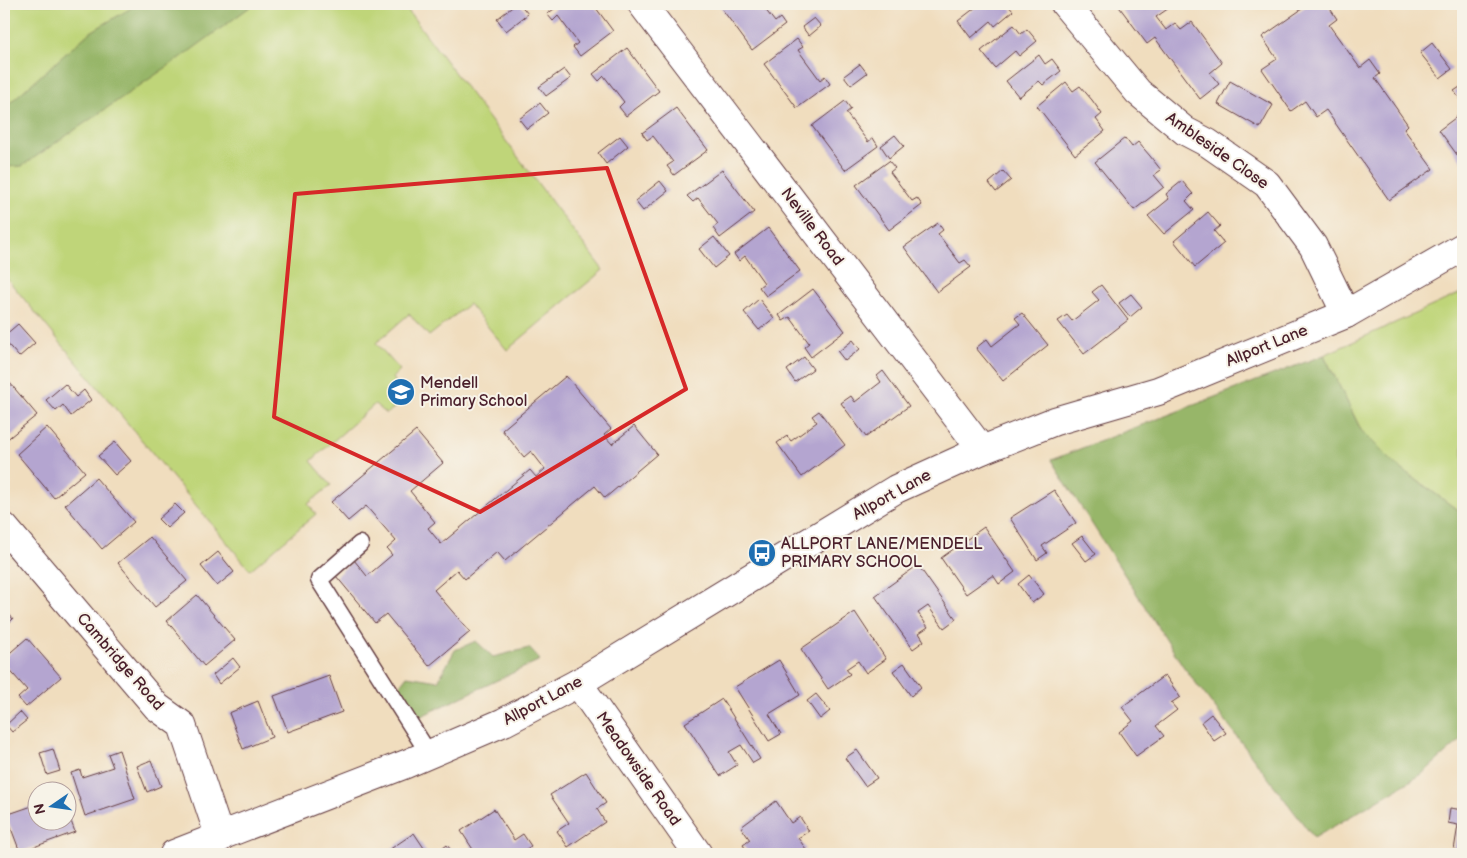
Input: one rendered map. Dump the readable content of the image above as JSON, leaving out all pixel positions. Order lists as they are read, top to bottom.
{
  "streets": {
    "street": [
      "Ambleside Close",
      "Neville Road",
      "Allport Lane",
      "Cambridge Road",
      "Meadowside Road"
    ]
  },
  "crossings": [
    ["Ambleside Close", "Allport Lane"],
    ["Neville Road", "Allport Lane"],
    ["Allport Lane", "Cambridge Road"],
    ["Allport Lane", "Meadowside Road"]
  ],
  "places": {
    "school or university": ["Mendell Primary School"],
    "bus stop": ["ALLPORT LANE/MENDELL PRIMARY SCHOOL"]
  },
  "north": "left"
}
